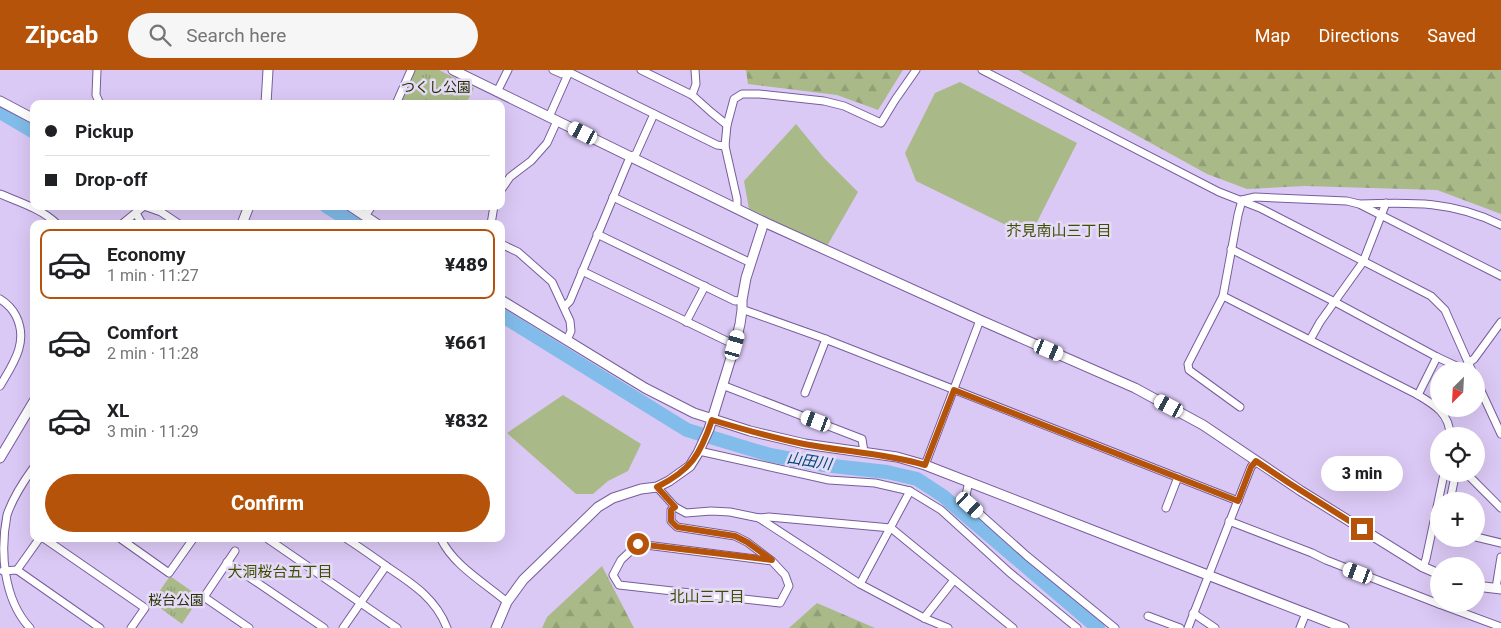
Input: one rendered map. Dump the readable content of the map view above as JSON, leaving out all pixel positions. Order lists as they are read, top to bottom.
{
  "districts": ["芥見南山三丁目", "大洞桜台五丁目", "北山三丁目"],
  "water": ["山田川"],
  "parks": ["つくし公園", "桜台公園"],
  "north": "bottom left",
  "page": {
    "header": "Zipcab",
    "search": "Search here",
    "nav": ["Map", "Directions", "Saved"],
    "banner": ["Pickup", "Drop-off"],
    "list": [
      {
        "name": "Economy",
        "note": "1 min · 11:27",
        "value": "¥489"
      },
      {
        "name": "Comfort",
        "note": "2 min · 11:28",
        "value": "¥661"
      },
      {
        "name": "XL",
        "note": "3 min · 11:29",
        "value": "¥832"
      }
    ],
    "map_buttons": ["+", "−"],
    "bubble": "3 min",
    "buttons": "Confirm"
  }
}
